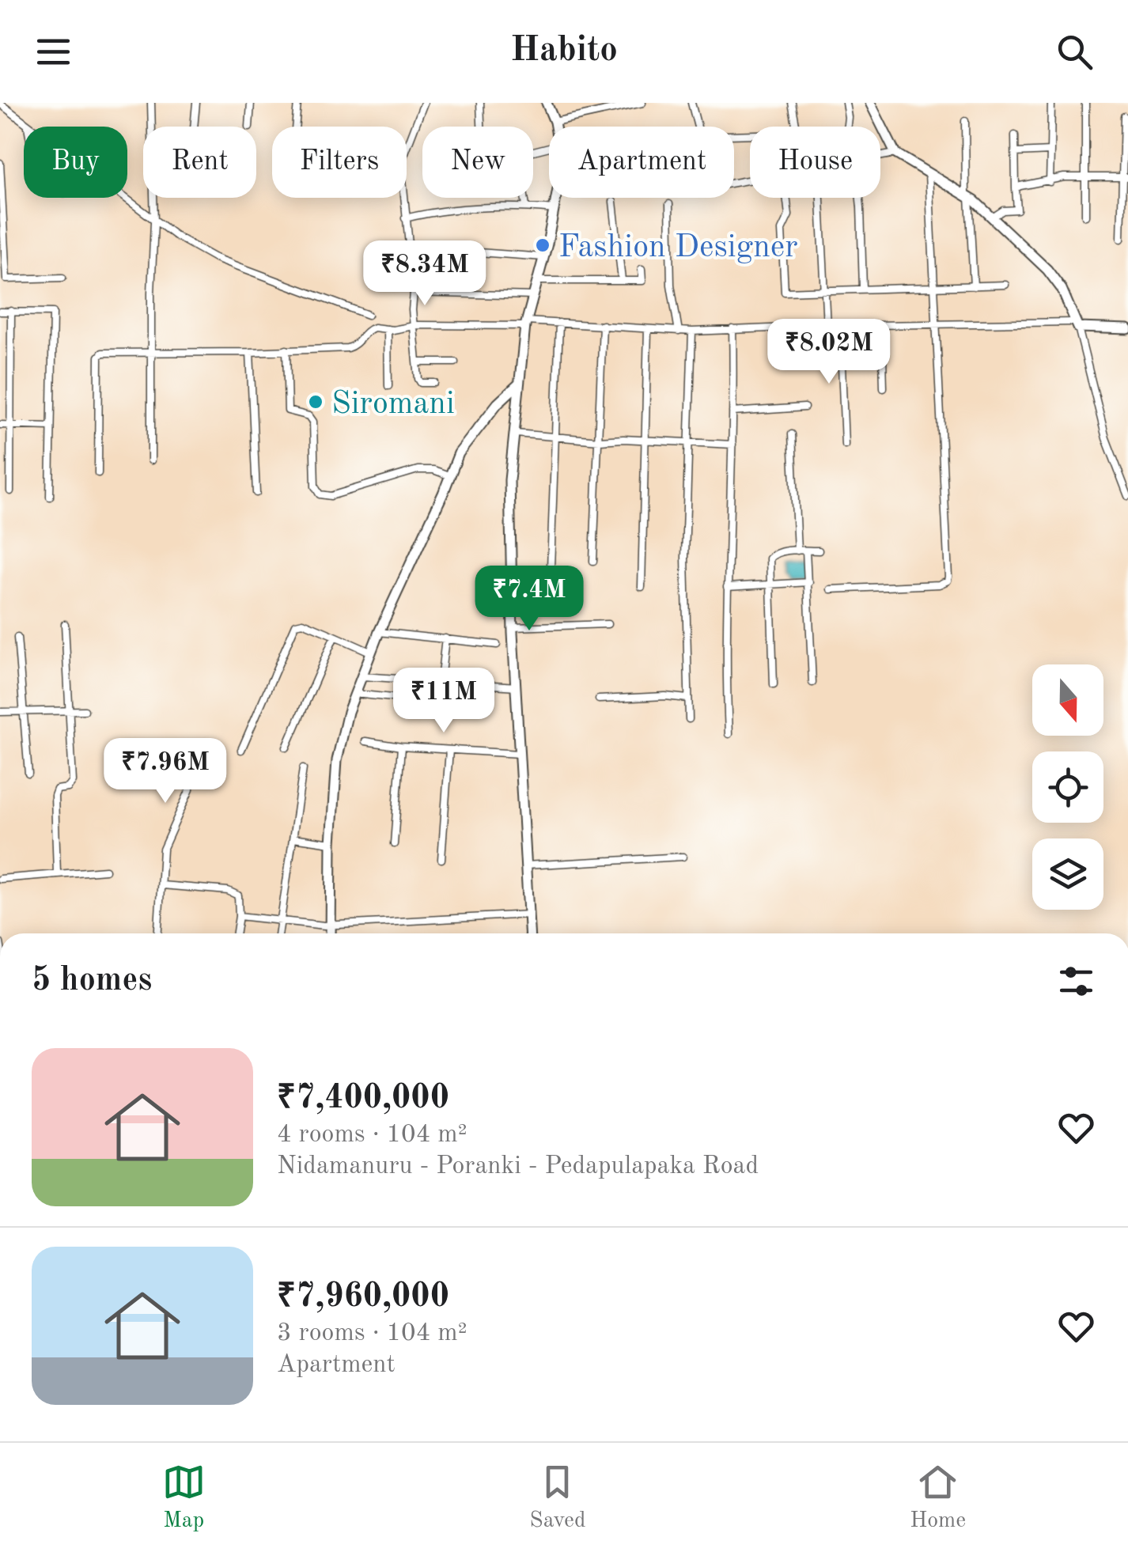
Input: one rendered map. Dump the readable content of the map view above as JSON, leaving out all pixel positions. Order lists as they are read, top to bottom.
{
  "places": ["Fashion Designer", "Siromani"],
  "north": "bottom",
  "page": {
    "header": "Habito",
    "chip": [
      "Buy",
      "Rent",
      "Filters",
      "New",
      "Apartment",
      "House"
    ],
    "price": [
      "₹8.34M",
      "₹8.02M",
      "₹7.4M",
      "₹11M",
      "₹7.96M"
    ],
    "heading": "5 homes",
    "list": [
      {
        "name": "₹7,400,000",
        "note": "4 rooms · 104 m² · Nidamanuru - Poranki - Pedapulapaka Road"
      },
      {
        "name": "₹7,960,000",
        "note": "3 rooms · 104 m² · Apartment"
      }
    ],
    "tabs": ["Map", "Saved", "Home"]
  }
}
